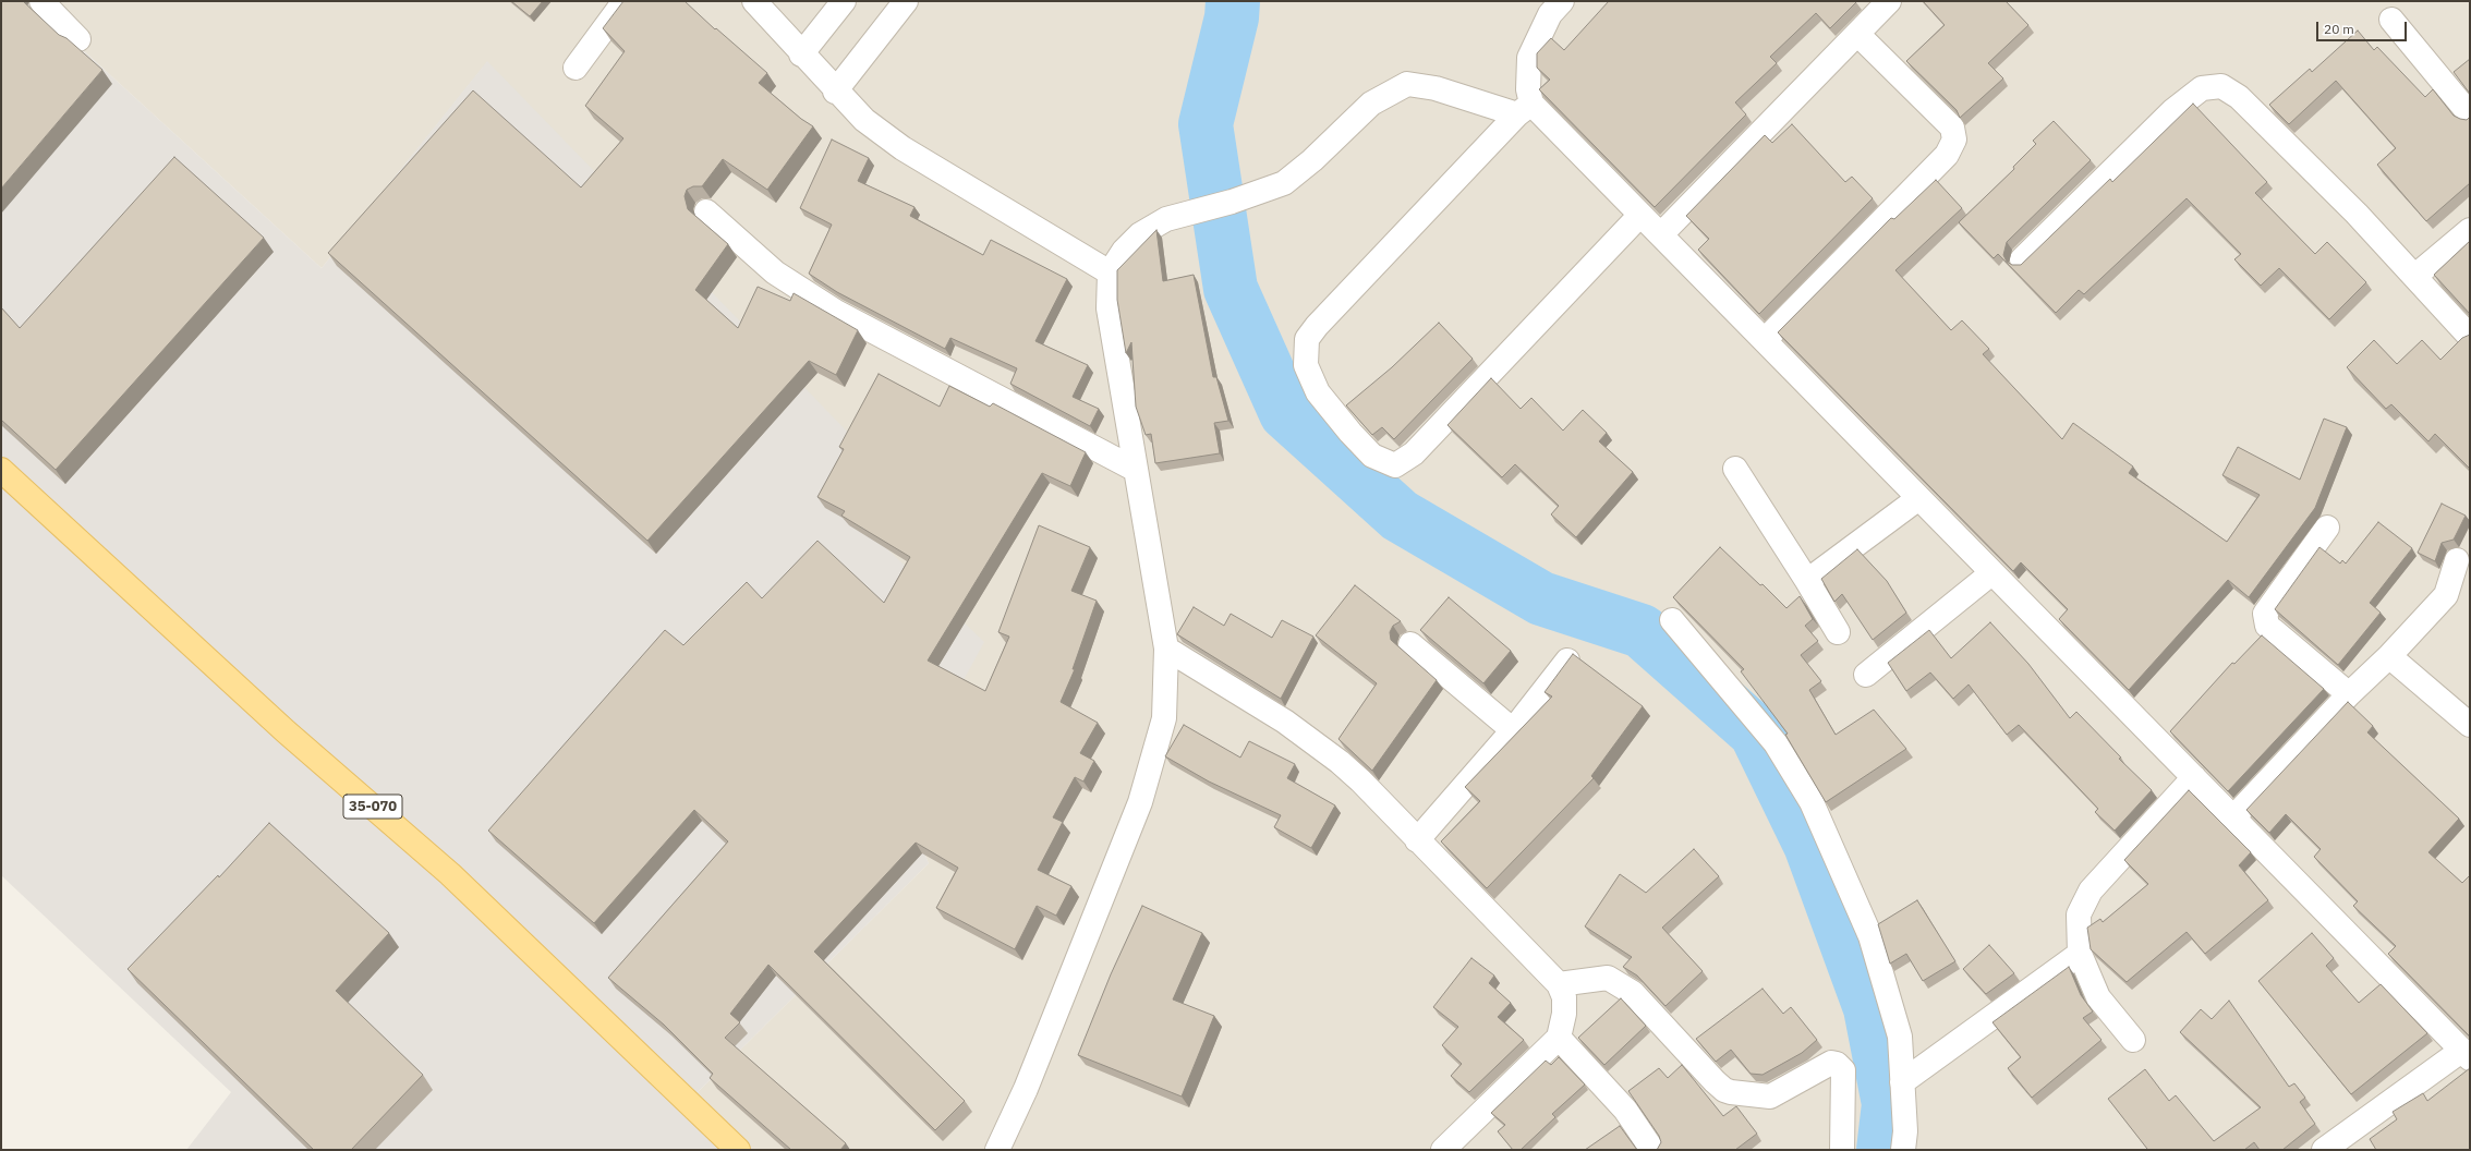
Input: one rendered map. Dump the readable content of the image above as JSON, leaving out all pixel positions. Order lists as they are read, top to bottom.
{
  "streets": {
    "main road": ["35-070"]
  },
  "scale_bar": "20 m"
}
